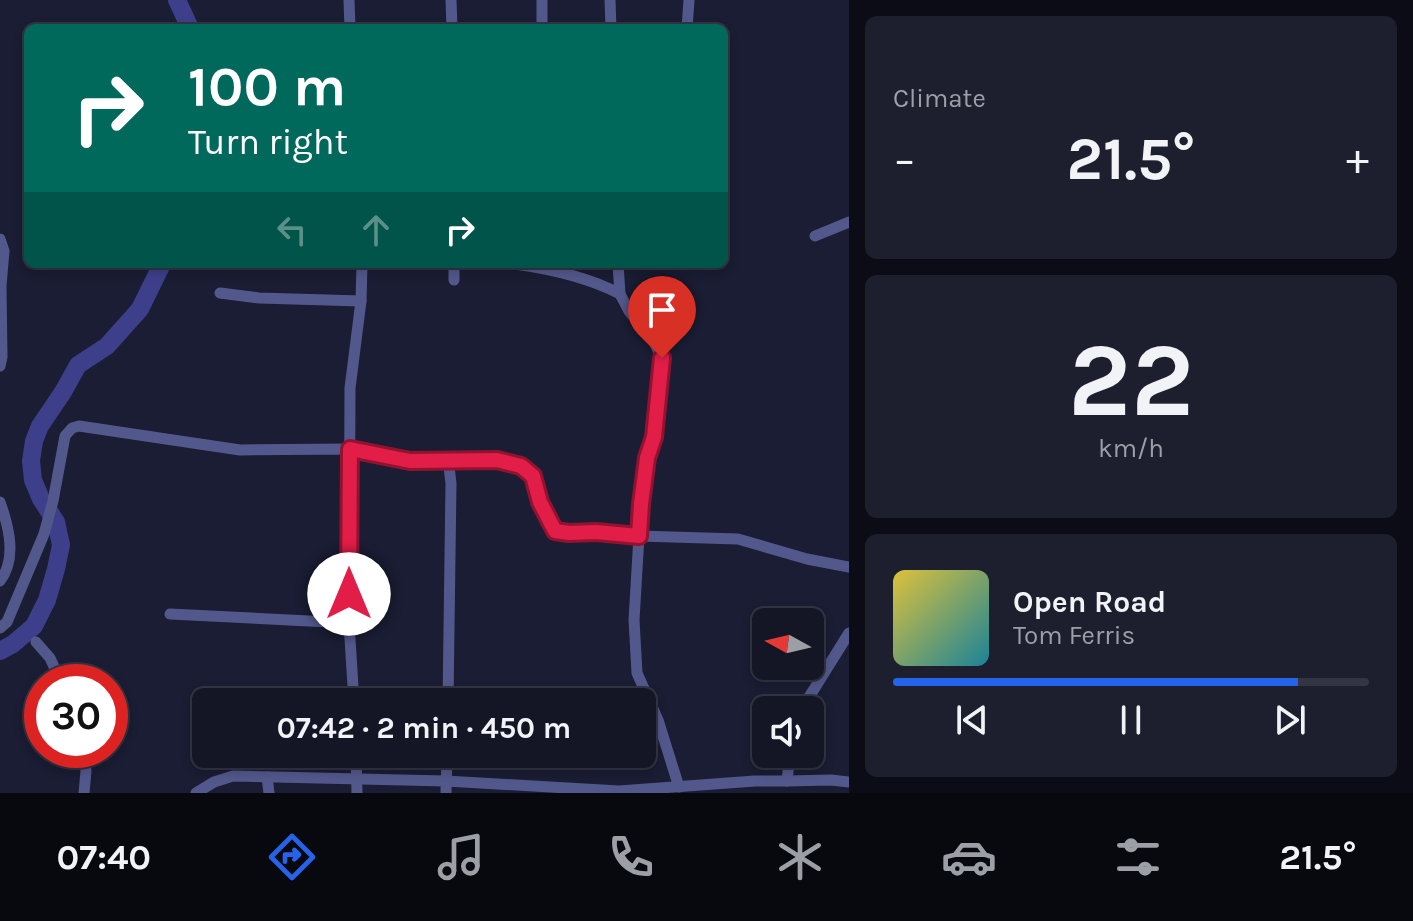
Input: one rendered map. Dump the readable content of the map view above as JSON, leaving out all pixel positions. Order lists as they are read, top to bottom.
{
  "north": "left",
  "page": {
    "tile": [
      "Climate",
      ["22", "km/h"]
    ],
    "turn": ["100 m", "Turn right"],
    "heat": ["−", "21.5°", "+"],
    "song": ["Open Road", "Tom Ferris"],
    "limit": "30",
    "trip": "07:42 · 2 min · 450 m",
    "tabs": ["07:40", "21.5°"]
  }
}
